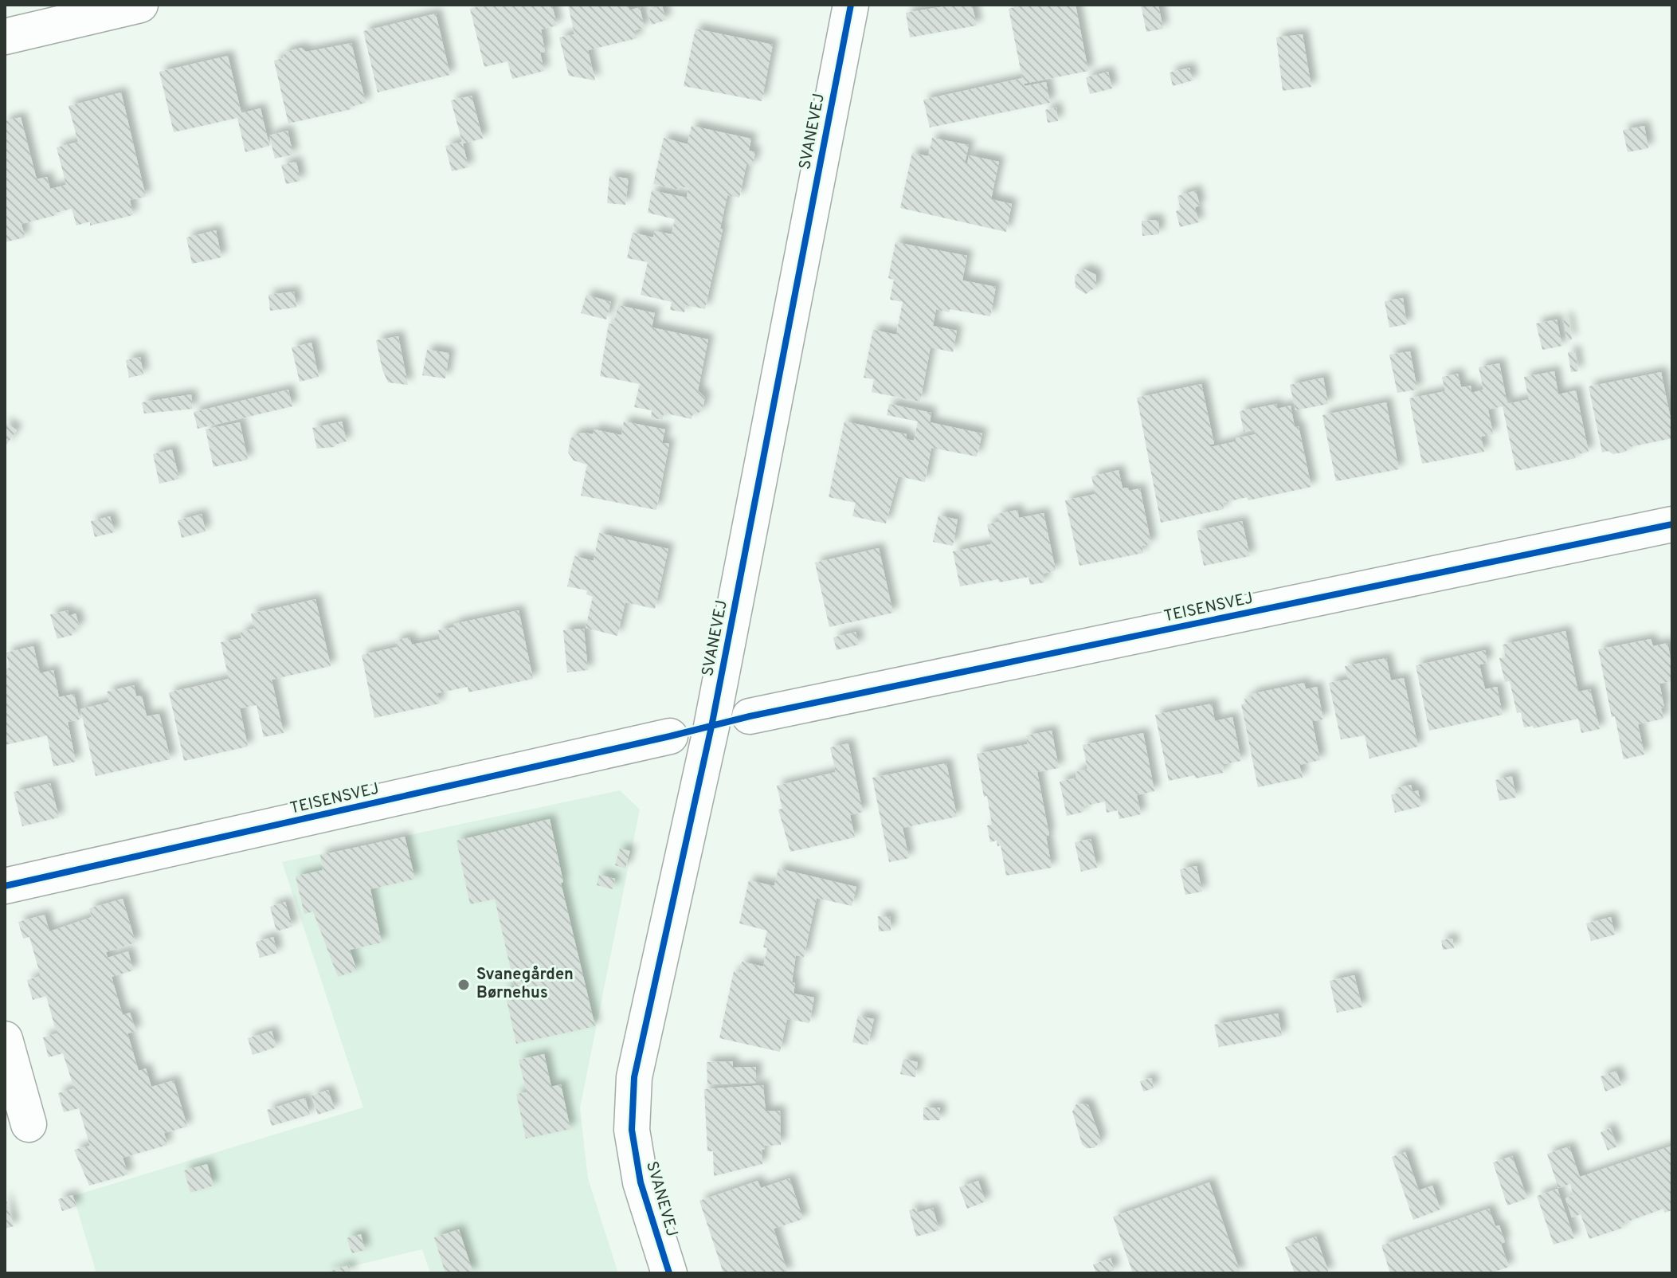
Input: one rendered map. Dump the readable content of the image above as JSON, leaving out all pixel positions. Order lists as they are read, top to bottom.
{
  "streets": {
    "street": ["SVANEVEJ", "TEISENSVEJ"]
  },
  "places": ["Svanegården Børnehus"]
}
